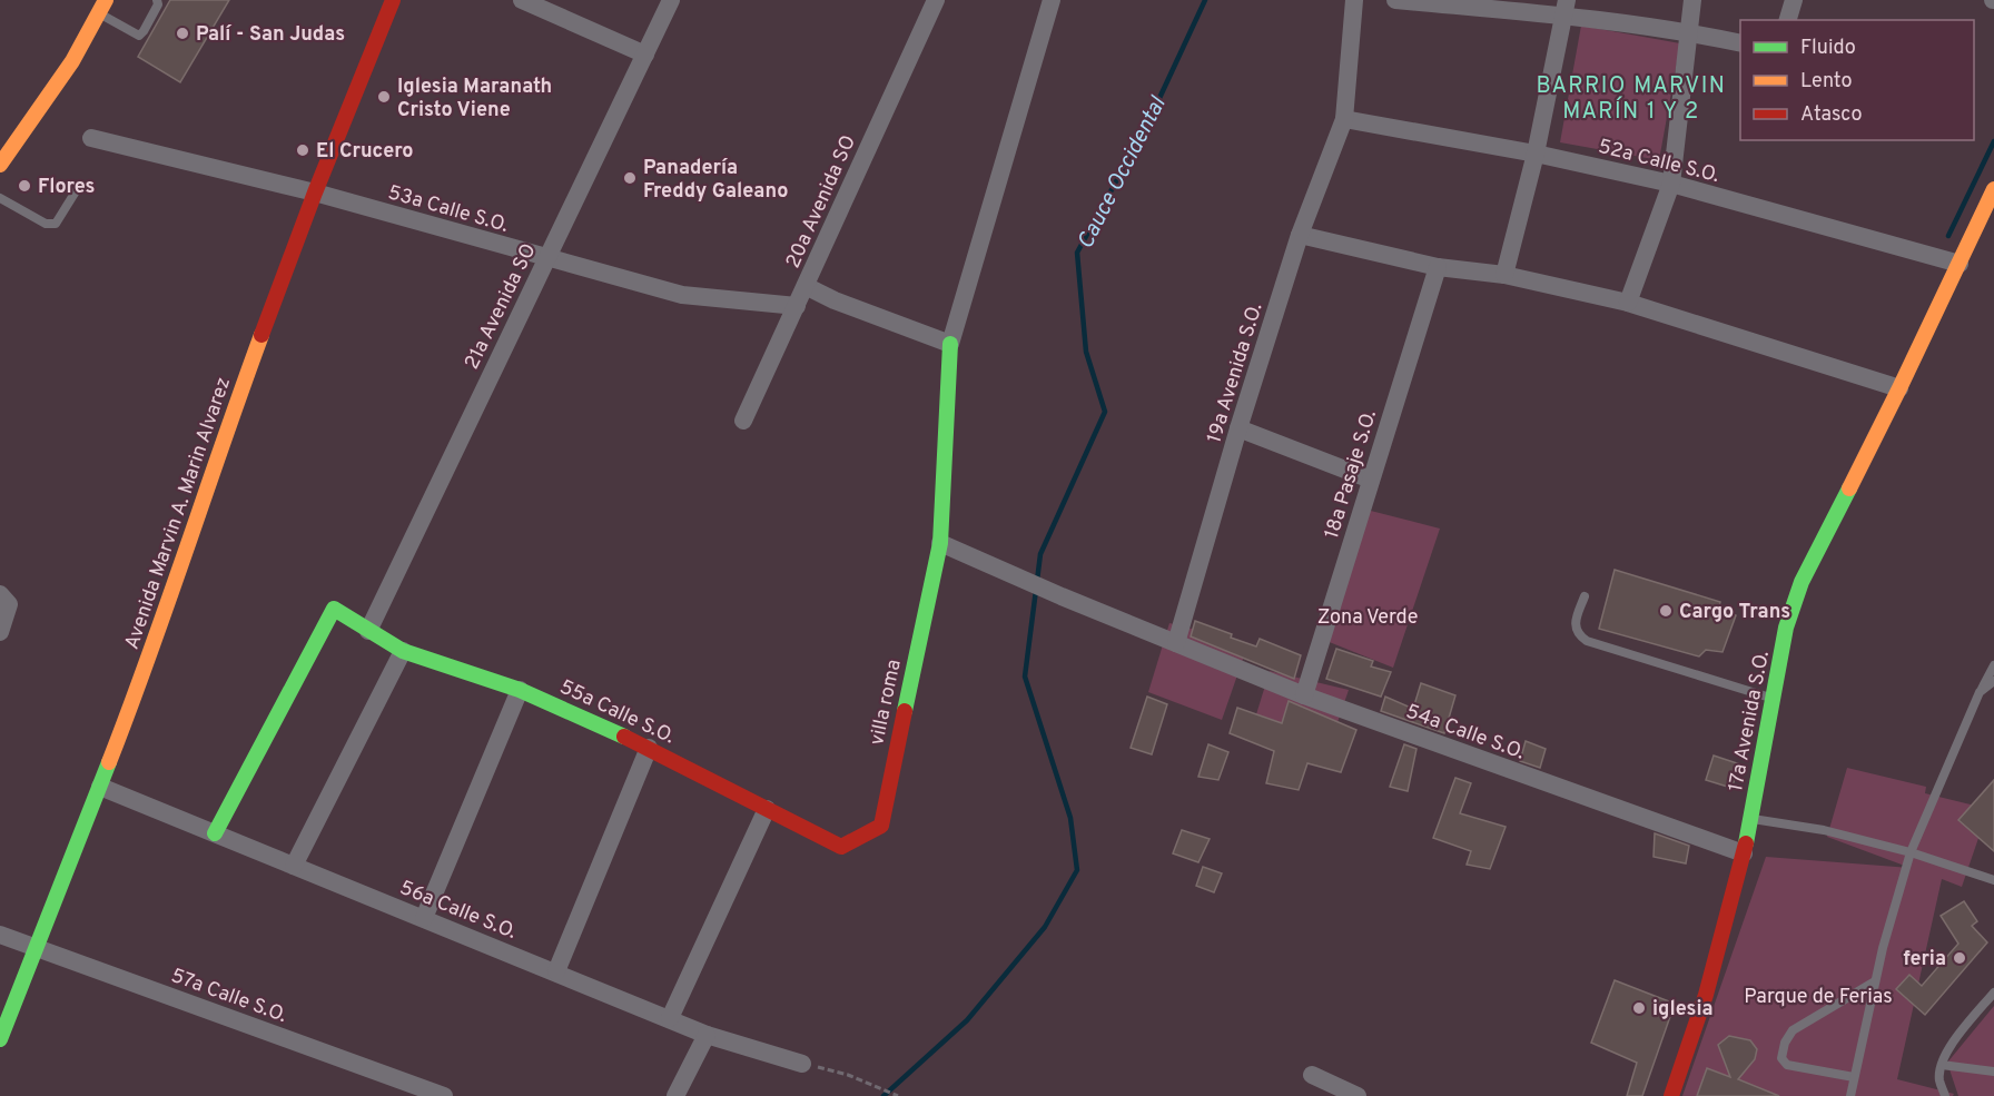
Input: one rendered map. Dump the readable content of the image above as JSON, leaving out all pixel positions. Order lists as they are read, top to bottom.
{
  "streets": {
    "street": [
      "52a Calle S.O.",
      "20a Avenida SO",
      "53a Calle S.O.",
      "21a Avenida SO",
      "19a Avenida S.O.",
      "18a Pasaje S.O.",
      "Avenida Marvin A. Marin Alvarez",
      "villa roma",
      "55a Calle S.O.",
      "17a Avenida S.O.",
      "54a Calle S.O.",
      "56a Calle S.O.",
      "57a Calle S.O."
    ]
  },
  "crossings": [
    ["52a Calle S.O.", "19a Avenida S.O."],
    ["52a Calle S.O.", "17a Avenida S.O."],
    ["20a Avenida SO", "53a Calle S.O."],
    ["53a Calle S.O.", "21a Avenida SO"],
    ["53a Calle S.O.", "Avenida Marvin A. Marin Alvarez"],
    ["21a Avenida SO", "55a Calle S.O."],
    ["19a Avenida S.O.", "54a Calle S.O."],
    ["18a Pasaje S.O.", "54a Calle S.O."],
    ["Avenida Marvin A. Marin Alvarez", "56a Calle S.O."],
    ["Avenida Marvin A. Marin Alvarez", "57a Calle S.O."],
    ["villa roma", "55a Calle S.O."],
    ["55a Calle S.O.", "56a Calle S.O."],
    ["17a Avenida S.O.", "54a Calle S.O."]
  ],
  "districts": ["BARRIO MARVIN MARÍN 1 Y 2"],
  "water": ["Cauce Occidental"],
  "parks": ["Zona Verde", "Parque de Ferias"],
  "places": [
    "Palí - San Judas",
    "Iglesia Maranath Cristo Viene",
    "El Crucero",
    "Panadería Freddy Galeano",
    "Flores",
    "Cargo Trans",
    "feria",
    "iglesia"
  ],
  "legend": ["Fluido", "Lento", "Atasco"]
}
